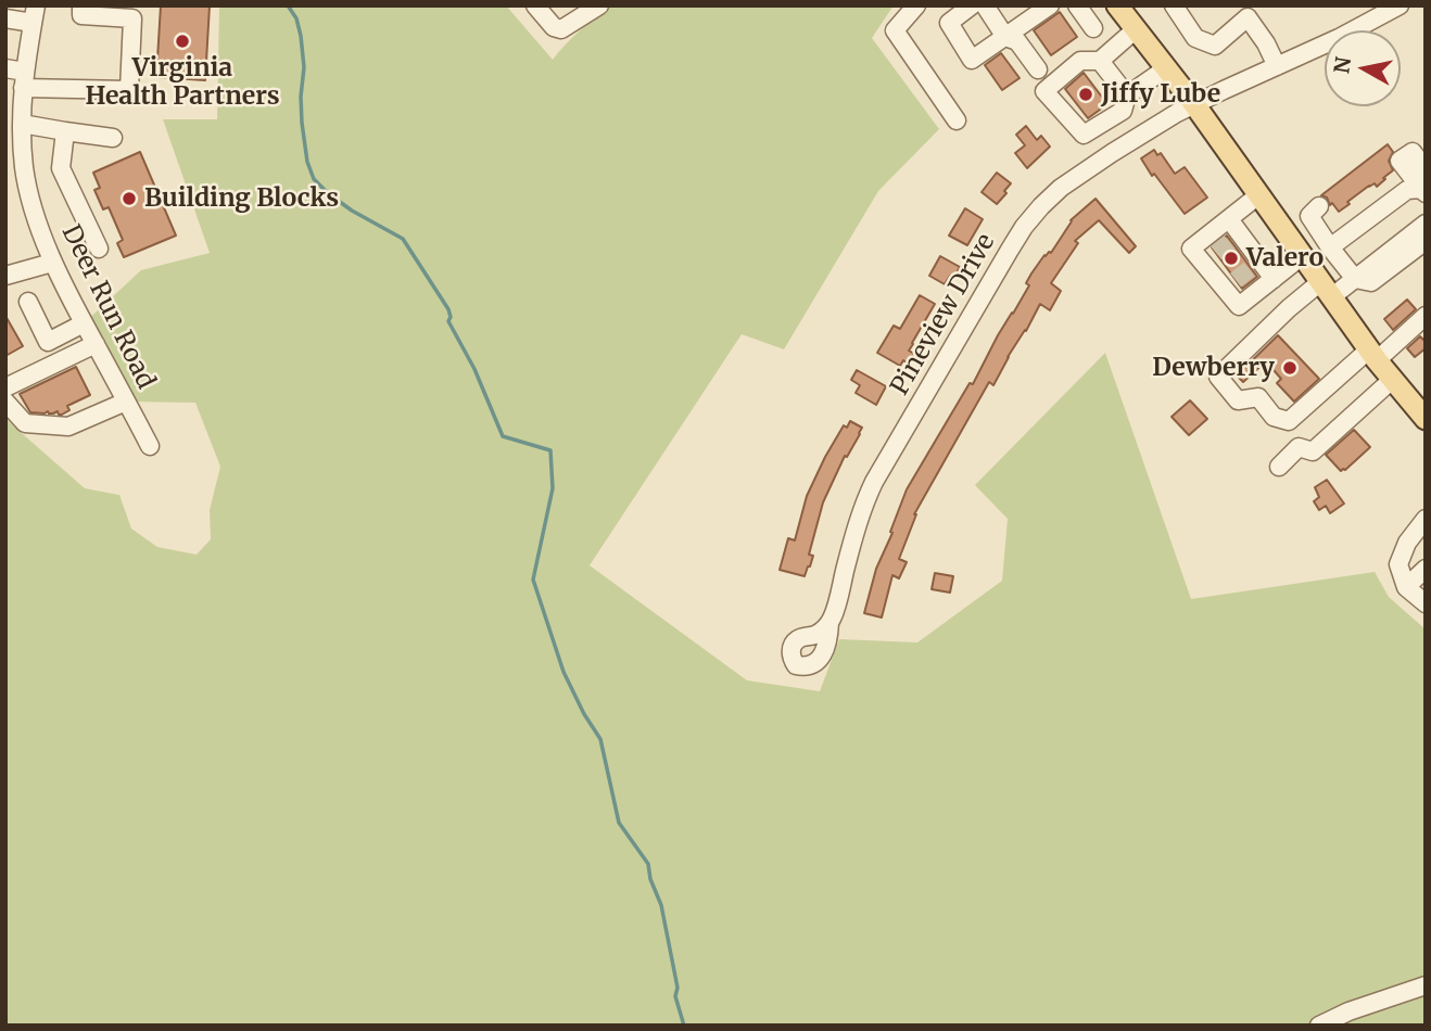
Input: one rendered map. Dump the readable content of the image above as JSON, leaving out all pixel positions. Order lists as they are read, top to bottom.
{
  "streets": {
    "street": ["Deer Run Road", "Pineview Drive"]
  },
  "places": [
    "Virginia Health Partners",
    "Jiffy Lube",
    "Building Blocks",
    "Valero",
    "Dewberry"
  ],
  "north": "left"
}
